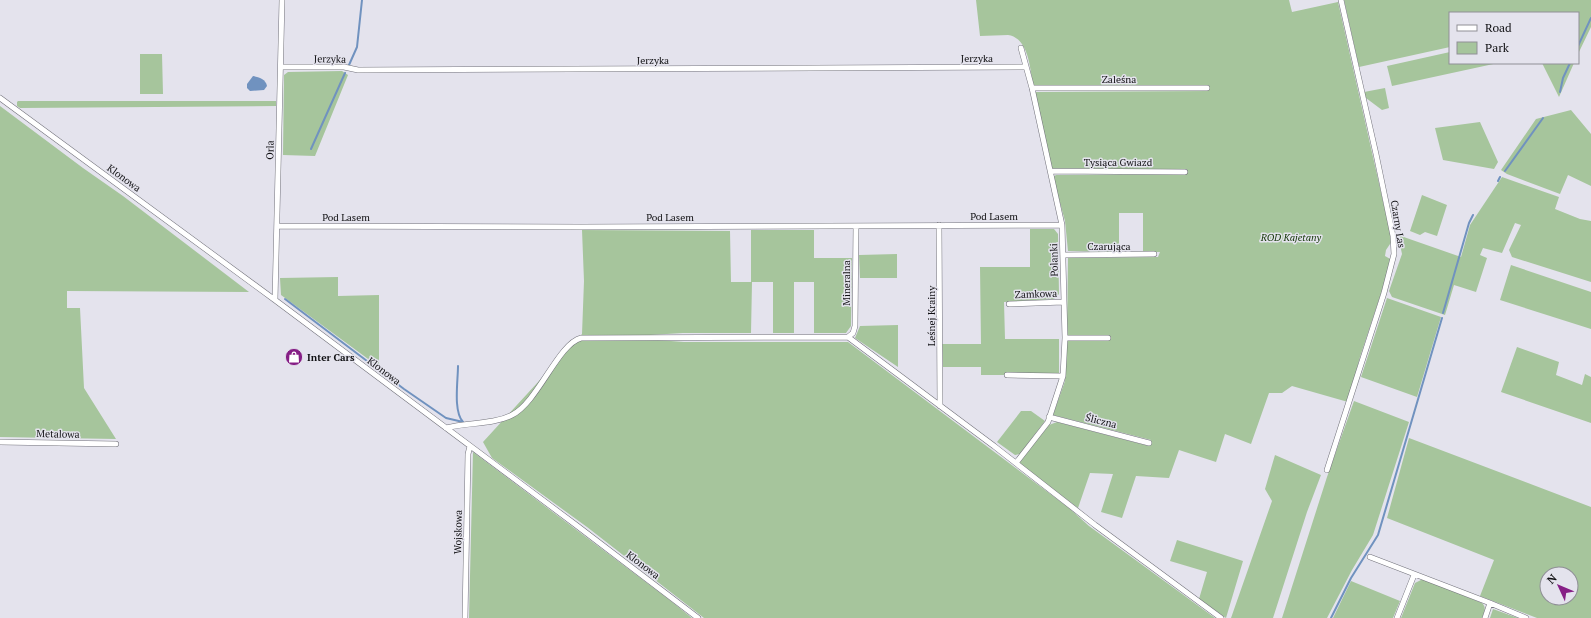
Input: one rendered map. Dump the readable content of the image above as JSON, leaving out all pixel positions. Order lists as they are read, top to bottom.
{
  "streets": {
    "street": [
      "Jerzyka",
      "Zaleśna",
      "Orla",
      "Tysiąca Gwiazd",
      "Klonowa",
      "Pod Lasem",
      "Czarny Las",
      "Czarująca",
      "Polanki",
      "Mineralna",
      "Zamkowa",
      "Leśnej Krainy",
      "Śliczna",
      "Metalowa",
      "Wojskowa"
    ]
  },
  "crossings": [
    ["Jerzyka", "Orla"],
    ["Jerzyka", "Polanki"],
    ["Zaleśna", "Polanki"],
    ["Orla", "Klonowa"],
    ["Orla", "Pod Lasem"],
    ["Tysiąca Gwiazd", "Polanki"],
    ["Klonowa", "Wojskowa"],
    ["Pod Lasem", "Polanki"],
    ["Pod Lasem", "Mineralna"],
    ["Pod Lasem", "Leśnej Krainy"],
    ["Czarująca", "Polanki"],
    ["Polanki", "Zamkowa"],
    ["Polanki", "Śliczna"]
  ],
  "parks": ["ROD Kajetany"],
  "places": {
    "shop": ["Inter Cars"]
  },
  "legend": ["Road", "Park"],
  "north": "top left"
}
